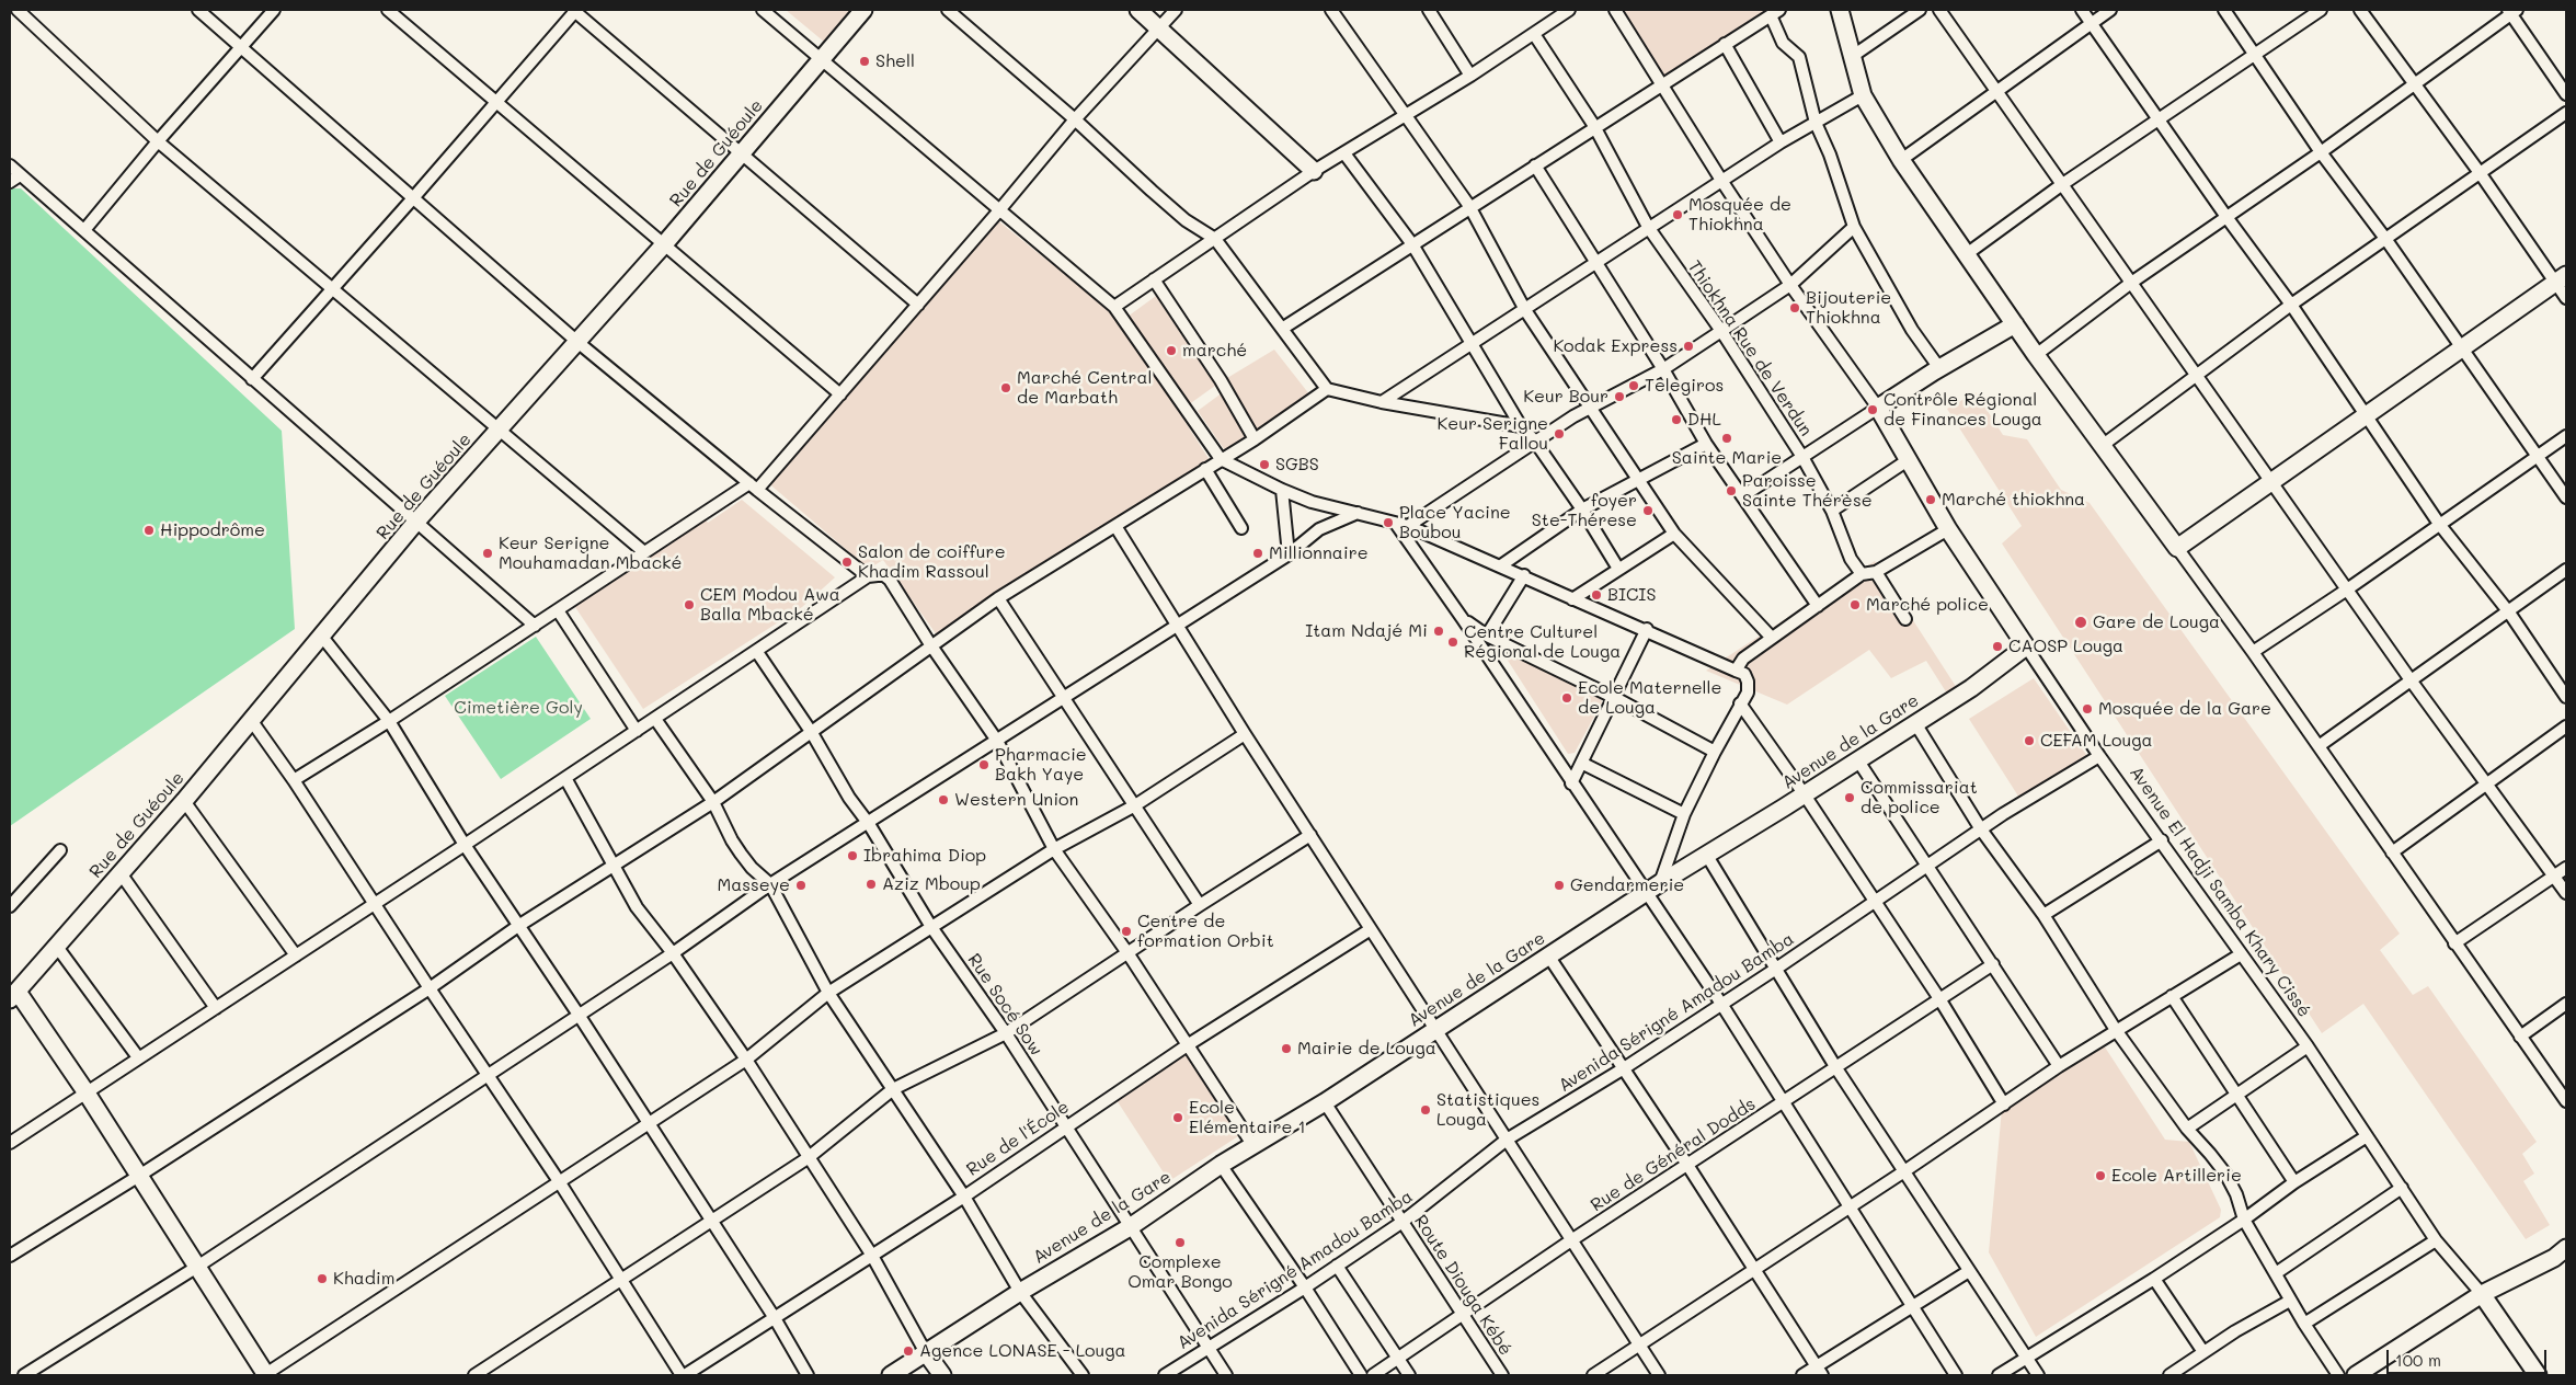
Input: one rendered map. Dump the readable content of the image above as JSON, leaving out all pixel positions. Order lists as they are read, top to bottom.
{
  "streets": {
    "street": [
      "Rue de Guéoule",
      "Thiokhna Rue de Verdun",
      "Avenue de la Gare",
      "Avenue El Hadji Samba Khary Cissé",
      "Rue Socé Sow",
      "Avenida Sérigné Amadou Bamba",
      "Rue de l'École",
      "Rue de Général Dodds",
      "Route Diouga Kébé"
    ]
  },
  "crossings": [
    ["Avenue de la Gare", "Avenue El Hadji Samba Khary Cissé"],
    ["Avenue de la Gare", "Rue Socé Sow"],
    ["Avenue de la Gare", "Route Diouga Kébé"],
    ["Avenue El Hadji Samba Khary Cissé", "Avenida Sérigné Amadou Bamba"],
    ["Rue Socé Sow", "Avenida Sérigné Amadou Bamba"],
    ["Rue Socé Sow", "Rue de l'École"],
    ["Avenida Sérigné Amadou Bamba", "Route Diouga Kébé"],
    ["Rue de Général Dodds", "Route Diouga Kébé"]
  ],
  "parks": ["Cimetière Goly"],
  "places": [
    "Shell",
    "Mosquée de Thiokhna",
    "Bijouterie Thiokhna",
    "Kodak Express",
    "marché",
    "Telegiros",
    "Marché Central de Marbath",
    "Keur Bour",
    "Contrôle Régional de Finances Louga",
    "DHL",
    "Keur Serigne Fallou",
    "Sainte Marie",
    "SGBS",
    "Paroisse Sainte Thérèse",
    "Marché thiokhna",
    "foyer Ste-Thérese",
    "Place Yacine Boubou",
    "Hippodrôme",
    "Keur Serigne Mouhamadan Mbacké",
    "Millionnaire",
    "Salon de coiffure Khadim Rassoul",
    "BICIS",
    "CEM Modou Awa Balla Mbacké",
    "Marché police",
    "Gare de Louga",
    "Itam Ndajé Mi",
    "Centre Culturel Régional de Louga",
    "CAOSP Louga",
    "Ecole Maternelle de Louga",
    "Mosquée de la Gare",
    "CEFAM Louga",
    "Pharmacie Bakh Yaye",
    "Commissariat de police",
    "Western Union",
    "Ibrahima Diop",
    "Aziz Mboup",
    "Masseye",
    "Gendarmerie",
    "Centre de formation Orbit",
    "Mairie de Louga",
    "Statistiques Louga",
    "Ecole Elémentaire 1",
    "Ecole Artillerie",
    "Complexe Omar Bongo",
    "Khadim",
    "Agence LONASE - Louga"
  ],
  "scale_bar": "100 m"
}
